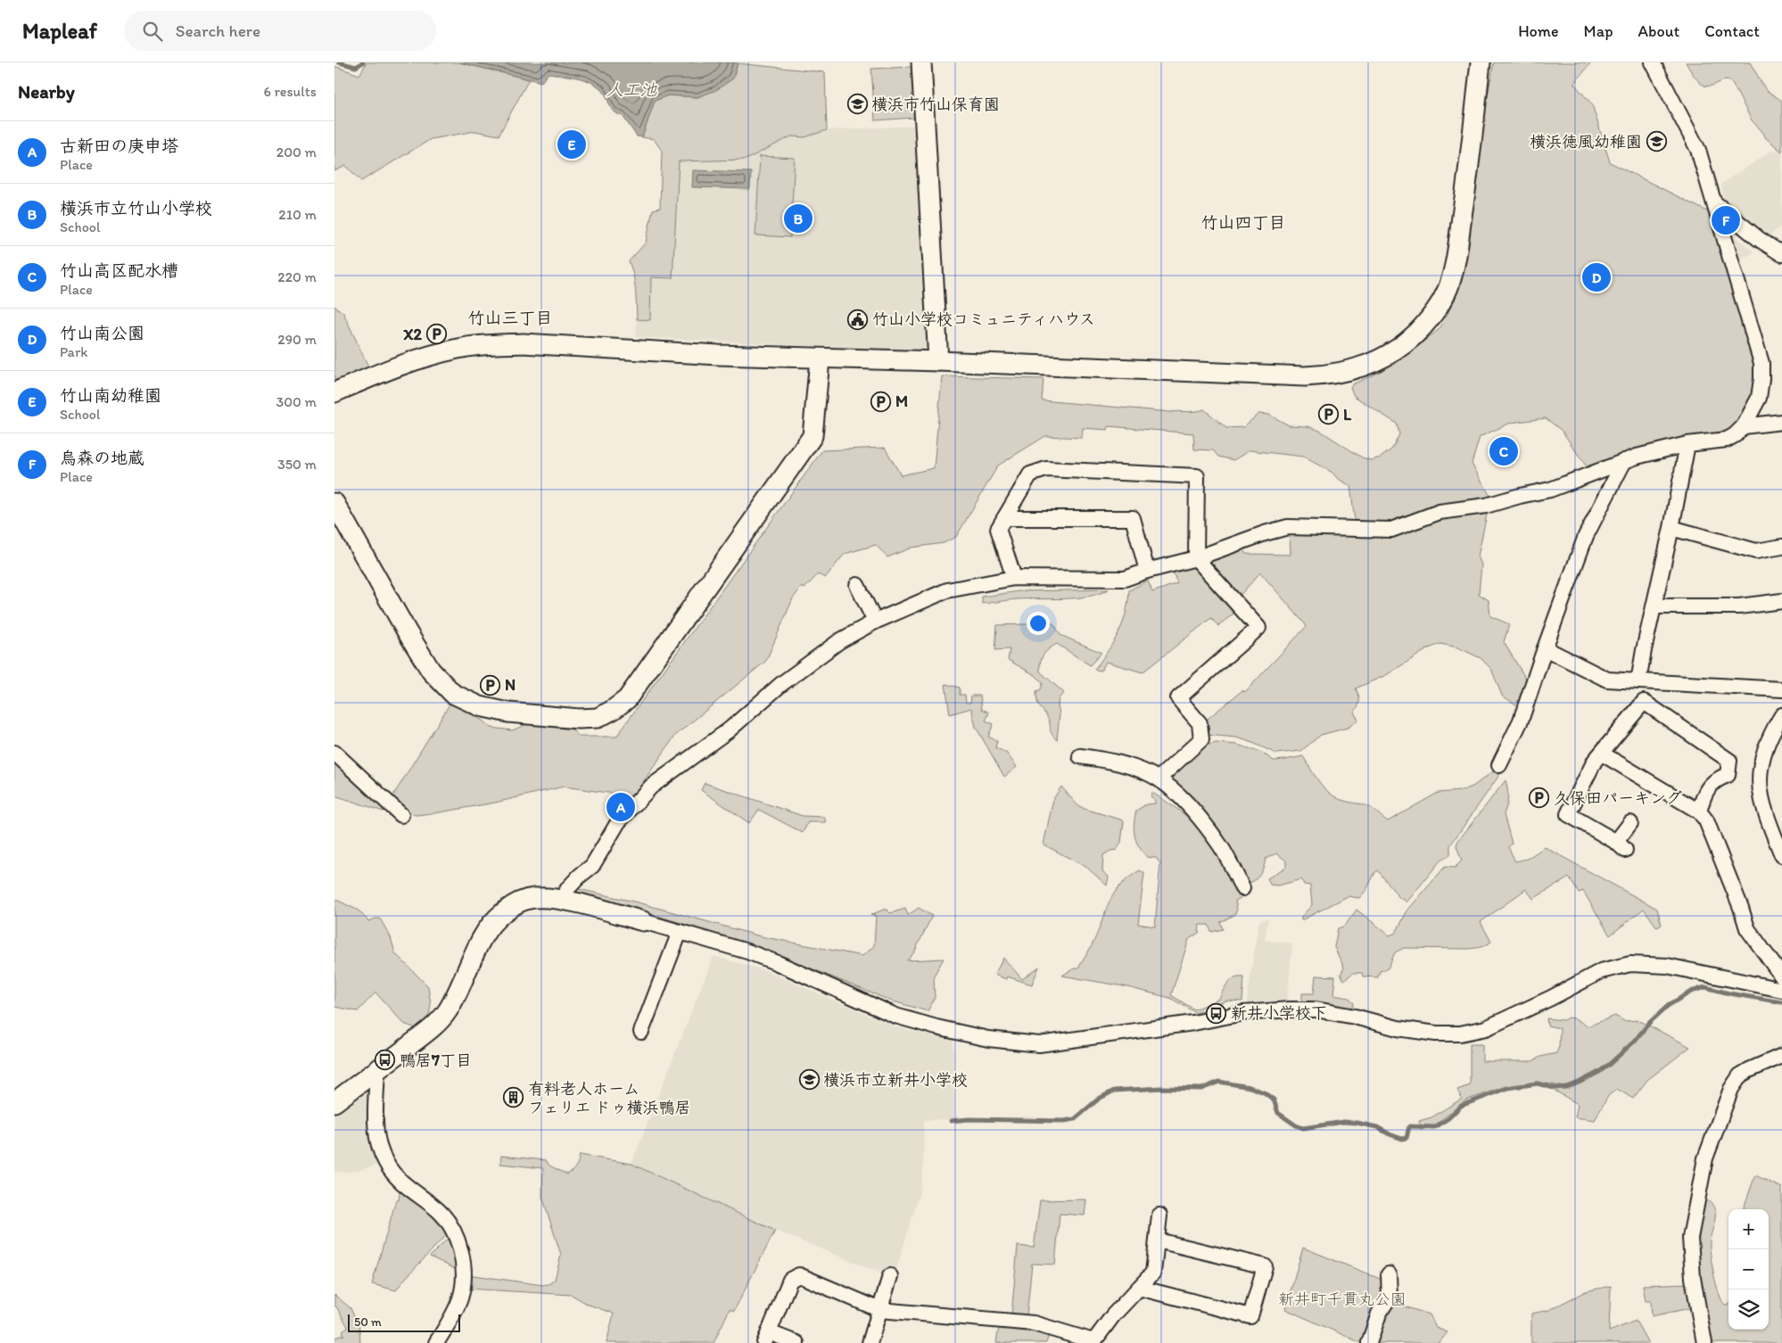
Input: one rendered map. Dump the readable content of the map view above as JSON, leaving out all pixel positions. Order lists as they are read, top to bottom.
{
  "districts": ["竹山四丁目", "竹山三丁目"],
  "water": ["人工池"],
  "parks": ["新井町千貫丸公園"],
  "places": {
    "school or university": ["横浜市竹山保育園", "横浜徳風幼稚園", "横浜市立新井小学校"],
    "public building": ["竹山小学校コミュニティハウス"],
    "parking": [
      "X2",
      "M",
      "L",
      "N",
      "久保田パーキング"
    ],
    "bus stop": ["新井小学校下", "鴨居7丁目"],
    "building": ["有料老人ホーム フェリエ ドゥ横浜鴨居"]
  },
  "scale_bar": "50 m",
  "page": {
    "header": "Mapleaf",
    "search": "Search here",
    "nav": [
      "Home",
      "Map",
      "About",
      "Contact"
    ],
    "heading": ["Nearby", "6 results"],
    "list": [
      {
        "mark": "A",
        "name": "古新田の庚申塔",
        "note": "Place",
        "value": "200 m"
      },
      {
        "mark": "B",
        "name": "横浜市立竹山小学校",
        "note": "School",
        "value": "210 m"
      },
      {
        "mark": "C",
        "name": "竹山高区配水槽",
        "note": "Place",
        "value": "220 m"
      },
      {
        "mark": "D",
        "name": "竹山南公園",
        "note": "Park",
        "value": "290 m"
      },
      {
        "mark": "E",
        "name": "竹山南幼稚園",
        "note": "School",
        "value": "300 m"
      },
      {
        "mark": "F",
        "name": "烏森の地蔵",
        "note": "Place",
        "value": "350 m"
      }
    ],
    "pins": [
      "E",
      "B",
      "F",
      "D",
      "C",
      "A"
    ],
    "map_buttons": ["+", "−"],
    "scale": "50 m"
  }
}
